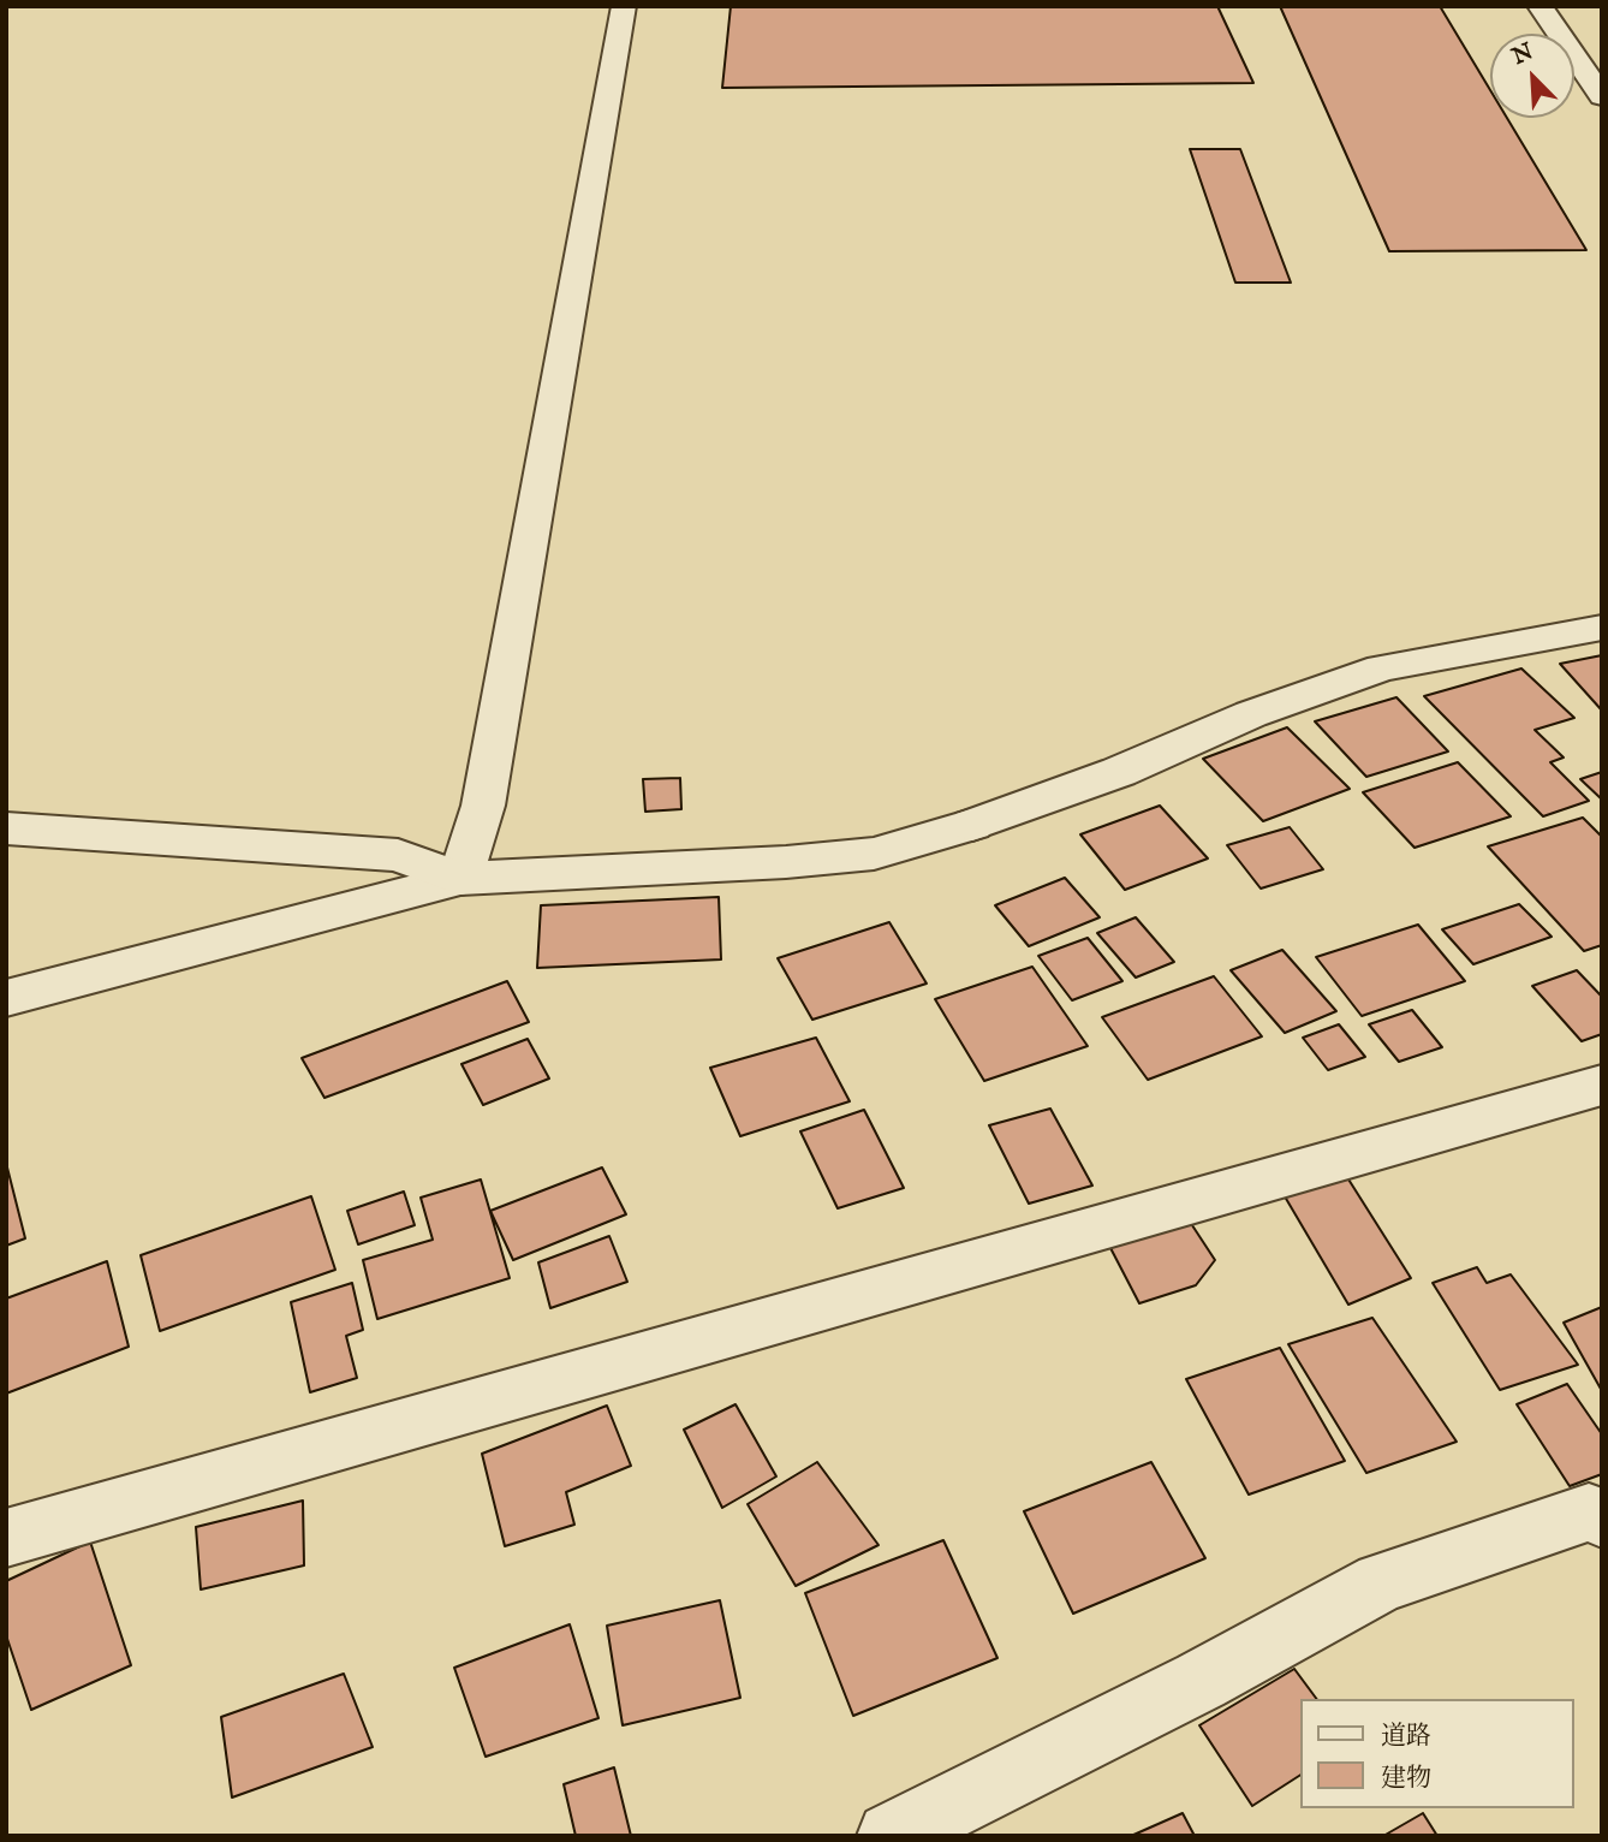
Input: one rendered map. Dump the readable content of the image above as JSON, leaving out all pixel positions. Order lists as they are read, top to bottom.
{
  "legend": ["道路", "建物"],
  "north": "top left"
}
